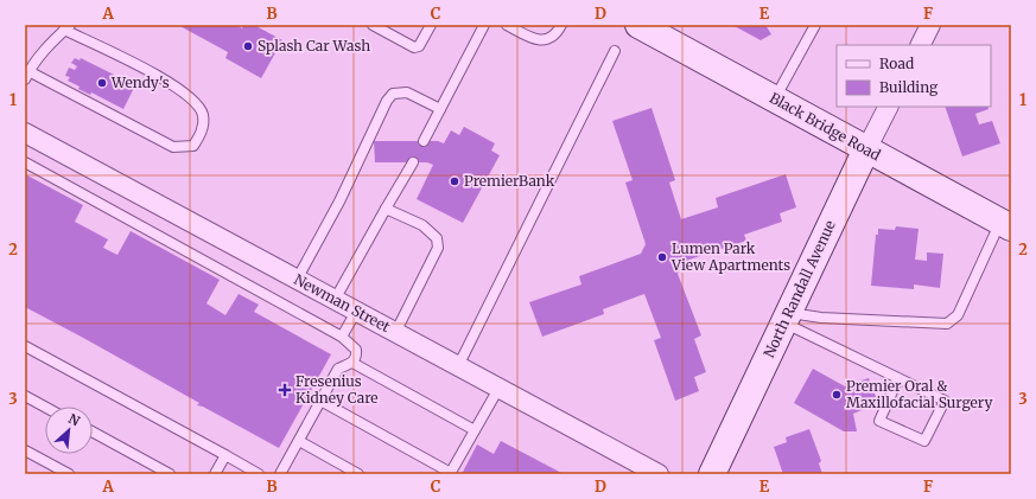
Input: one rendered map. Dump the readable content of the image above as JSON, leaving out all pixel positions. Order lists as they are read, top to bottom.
{
  "streets": {
    "street": ["Black Bridge Road", "North Randall Avenue", "Newman Street"]
  },
  "crossings": [
    ["Black Bridge Road", "North Randall Avenue"]
  ],
  "places": {
    "other": [
      "Splash Car Wash",
      "Wendy's",
      "PremierBank",
      "Lumen Park View Apartments",
      "Premier Oral & Maxillofacial Surgery"
    ],
    "health": ["Fresenius Kidney Care"]
  },
  "legend": ["Road", "Building"],
  "north": "top right",
  "grid": {
    "columns": [
      "A",
      "B",
      "C",
      "D",
      "E",
      "F"
    ],
    "rows": ["1", "2", "3"]
  }
}
